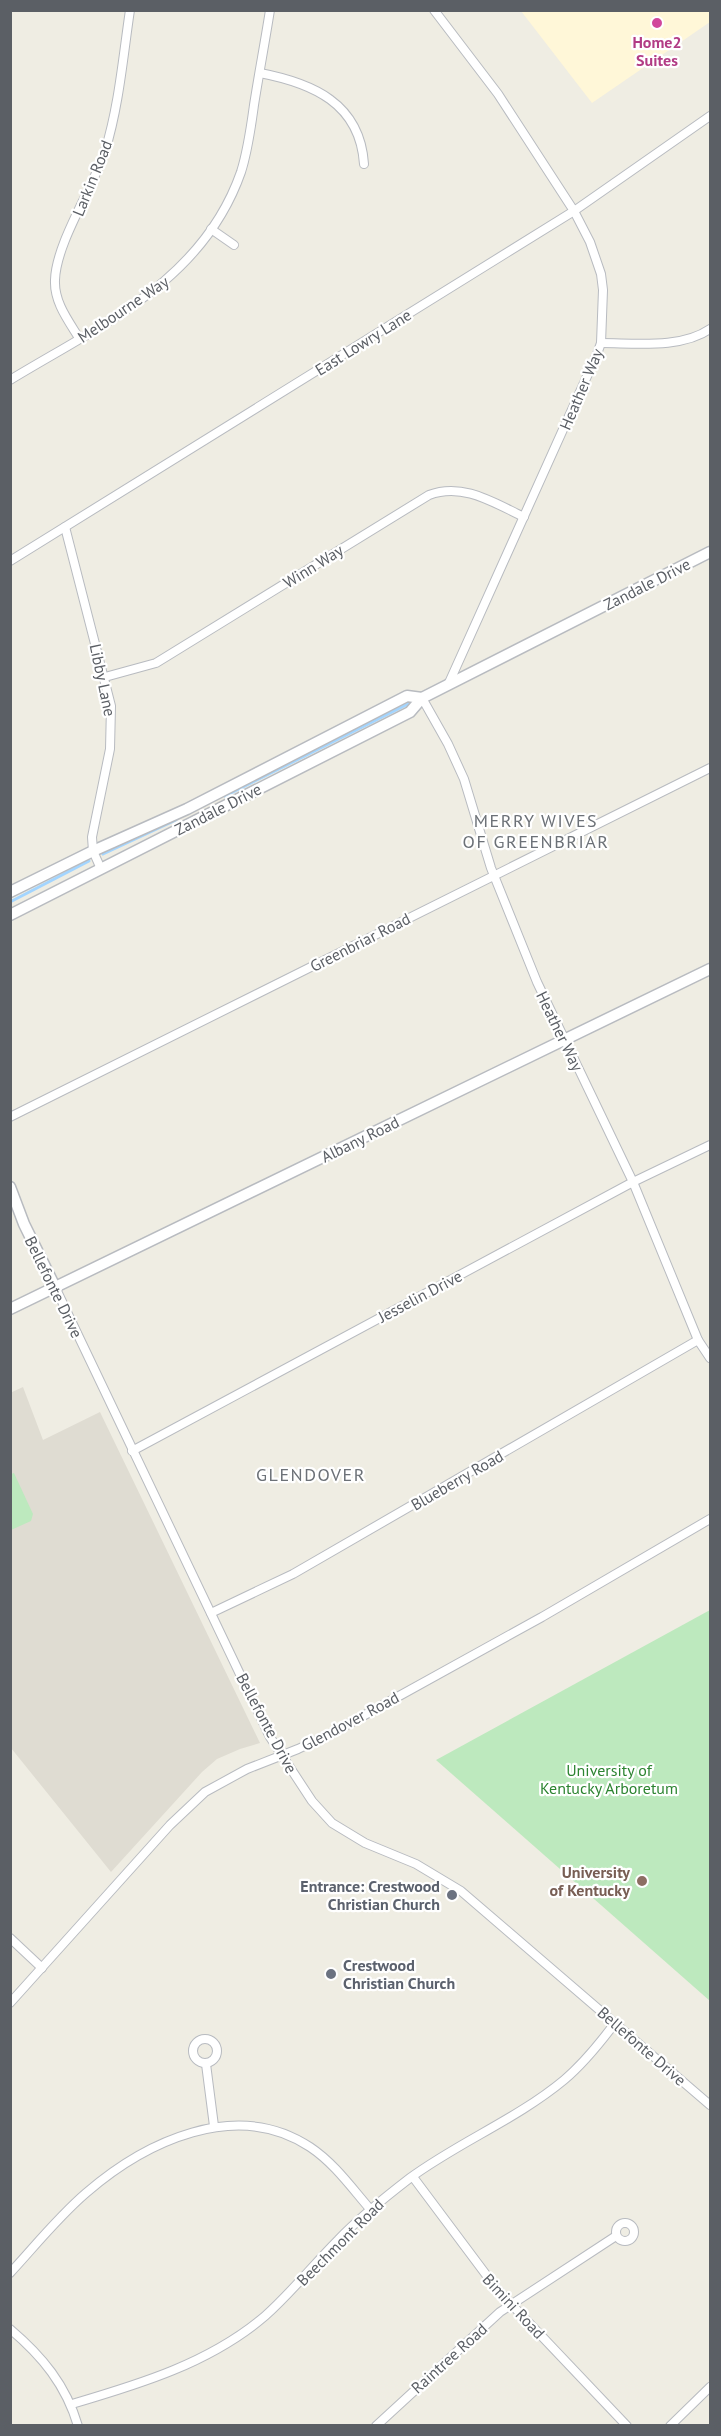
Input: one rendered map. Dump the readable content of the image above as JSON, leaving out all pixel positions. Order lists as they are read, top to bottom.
{
  "streets": {
    "street": [
      "Larkin Road",
      "Melbourne Way",
      "East Lowry Lane",
      "Heather Way",
      "Winn Way",
      "Zandale Drive",
      "Libby Lane",
      "Greenbriar Road",
      "Albany Road",
      "Bellefonte Drive",
      "Jesselin Drive",
      "Blueberry Road",
      "Glendover Road",
      "Beechmont Road",
      "Bimini Road",
      "Raintree Road"
    ]
  },
  "crossings": [
    ["Larkin Road", "Melbourne Way"],
    ["East Lowry Lane", "Heather Way"],
    ["East Lowry Lane", "Libby Lane"],
    ["Heather Way", "Winn Way"],
    ["Heather Way", "Zandale Drive"],
    ["Heather Way", "Greenbriar Road"],
    ["Heather Way", "Albany Road"],
    ["Heather Way", "Jesselin Drive"],
    ["Heather Way", "Blueberry Road"],
    ["Winn Way", "Libby Lane"],
    ["Zandale Drive", "Libby Lane"],
    ["Albany Road", "Bellefonte Drive"],
    ["Bellefonte Drive", "Jesselin Drive"],
    ["Bellefonte Drive", "Blueberry Road"],
    ["Bellefonte Drive", "Glendover Road"],
    ["Bellefonte Drive", "Beechmont Road"],
    ["Beechmont Road", "Bimini Road"],
    ["Bimini Road", "Raintree Road"]
  ],
  "districts": ["MERRY WIVES OF GREENBRIAR", "GLENDOVER"],
  "parks": ["University of Kentucky Arboretum"],
  "places": [
    "Home2 Suites",
    "University of Kentucky",
    "Entrance: Crestwood Christian Church",
    "Crestwood Christian Church"
  ]
}
